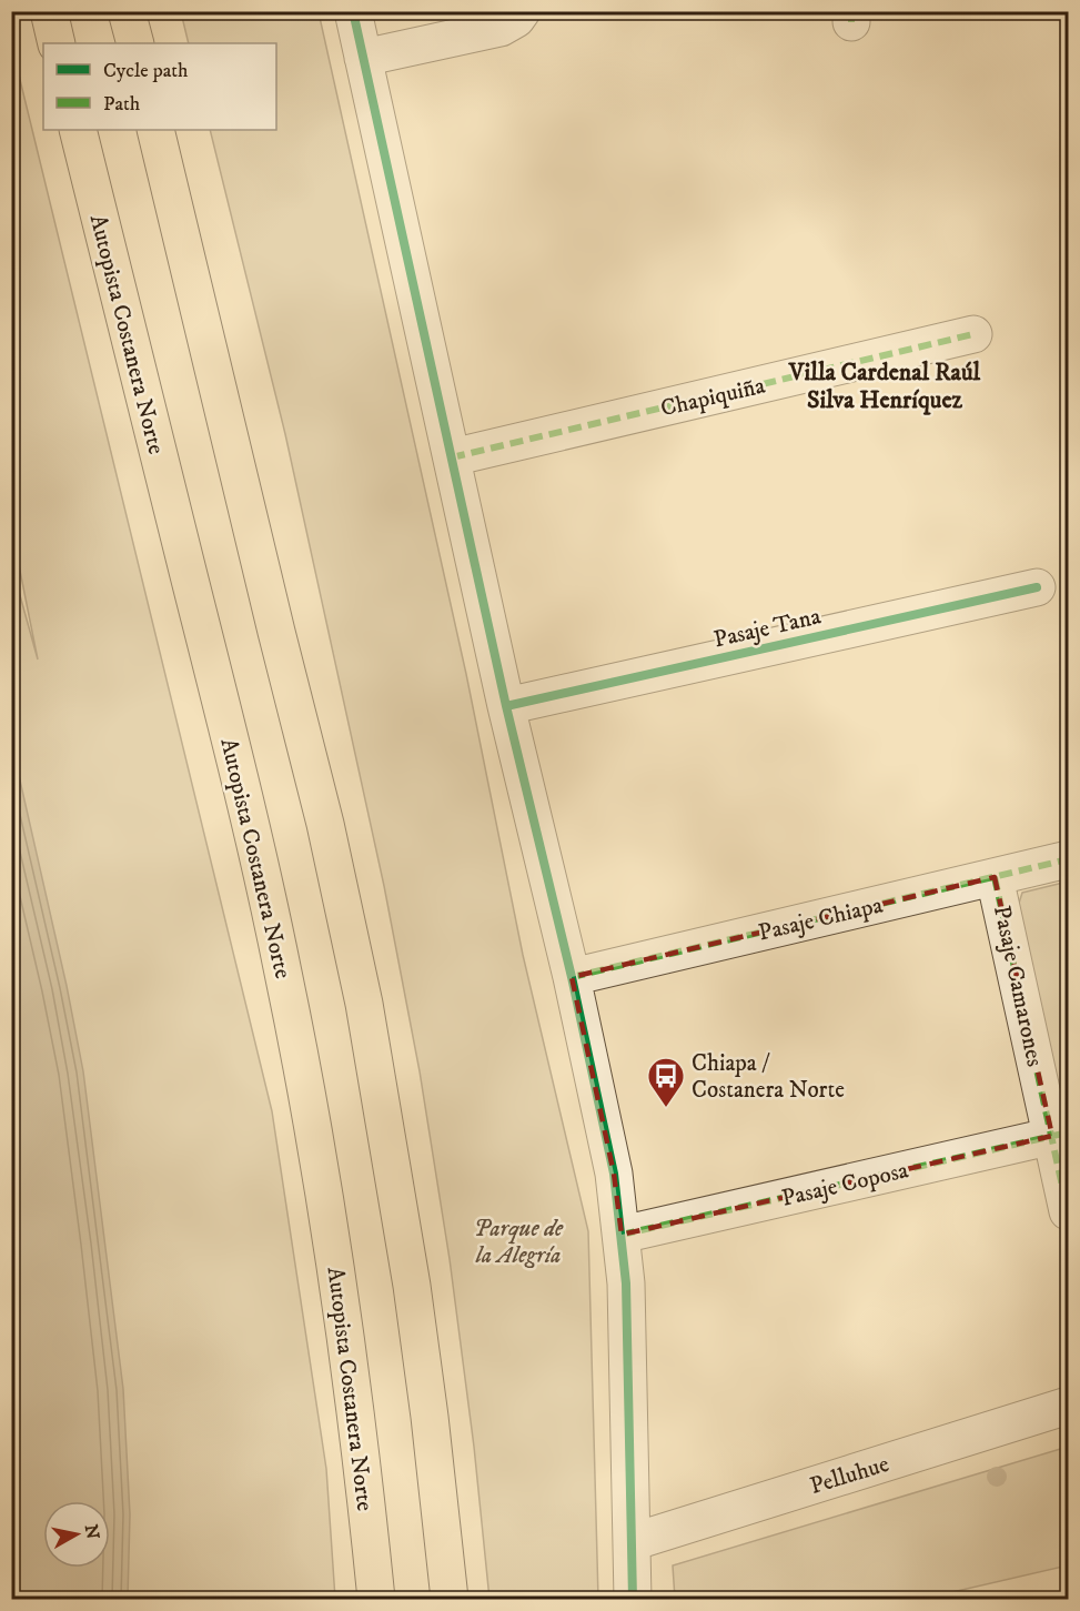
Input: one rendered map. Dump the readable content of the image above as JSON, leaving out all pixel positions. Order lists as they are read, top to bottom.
{
  "streets": {
    "highway": ["Autopista Costanera Norte"],
    "street": [
      "Chapiquiña",
      "Pasaje Tana",
      "Pasaje Chiapa",
      "Pasaje Camarones",
      "Pasaje Coposa",
      "Pelluhue"
    ]
  },
  "crossings": [
    ["Pasaje Chiapa", "Pasaje Camarones"],
    ["Pasaje Camarones", "Pasaje Coposa"]
  ],
  "districts": ["Villa Cardenal Raúl Silva Henríquez"],
  "parks": ["Parque de la Alegría"],
  "places": {
    "bus stop": ["Chiapa / Costanera Norte"]
  },
  "legend": ["Cycle path", "Path"],
  "north": "right"
}
